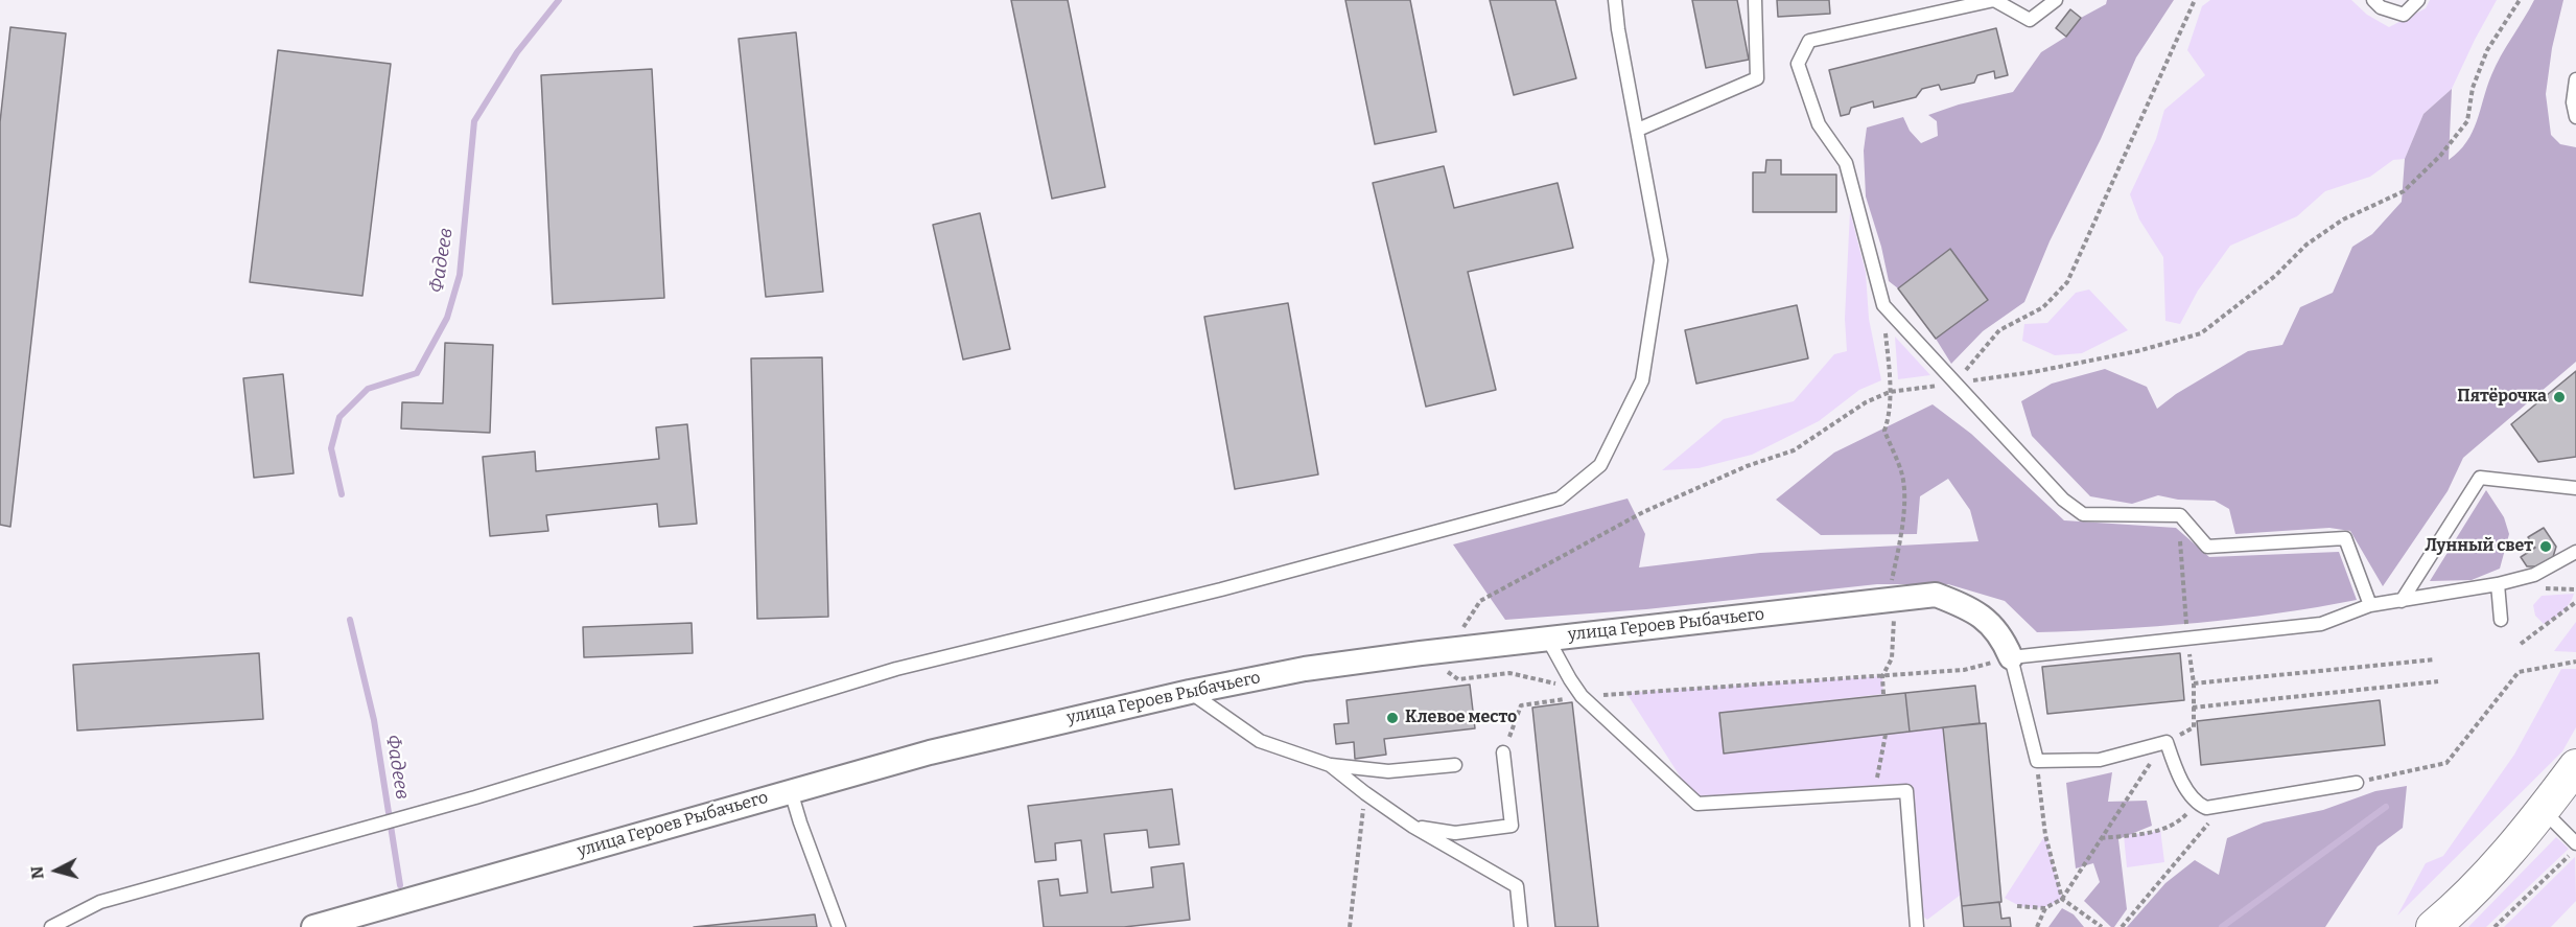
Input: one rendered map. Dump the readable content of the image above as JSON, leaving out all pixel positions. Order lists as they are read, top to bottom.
{
  "streets": {
    "street": ["улица Героев Рыбачьего"]
  },
  "water": ["Фадеев"],
  "places": ["Пятёрочка", "Лунный свет", "Клевое место"],
  "north": "left"
}
